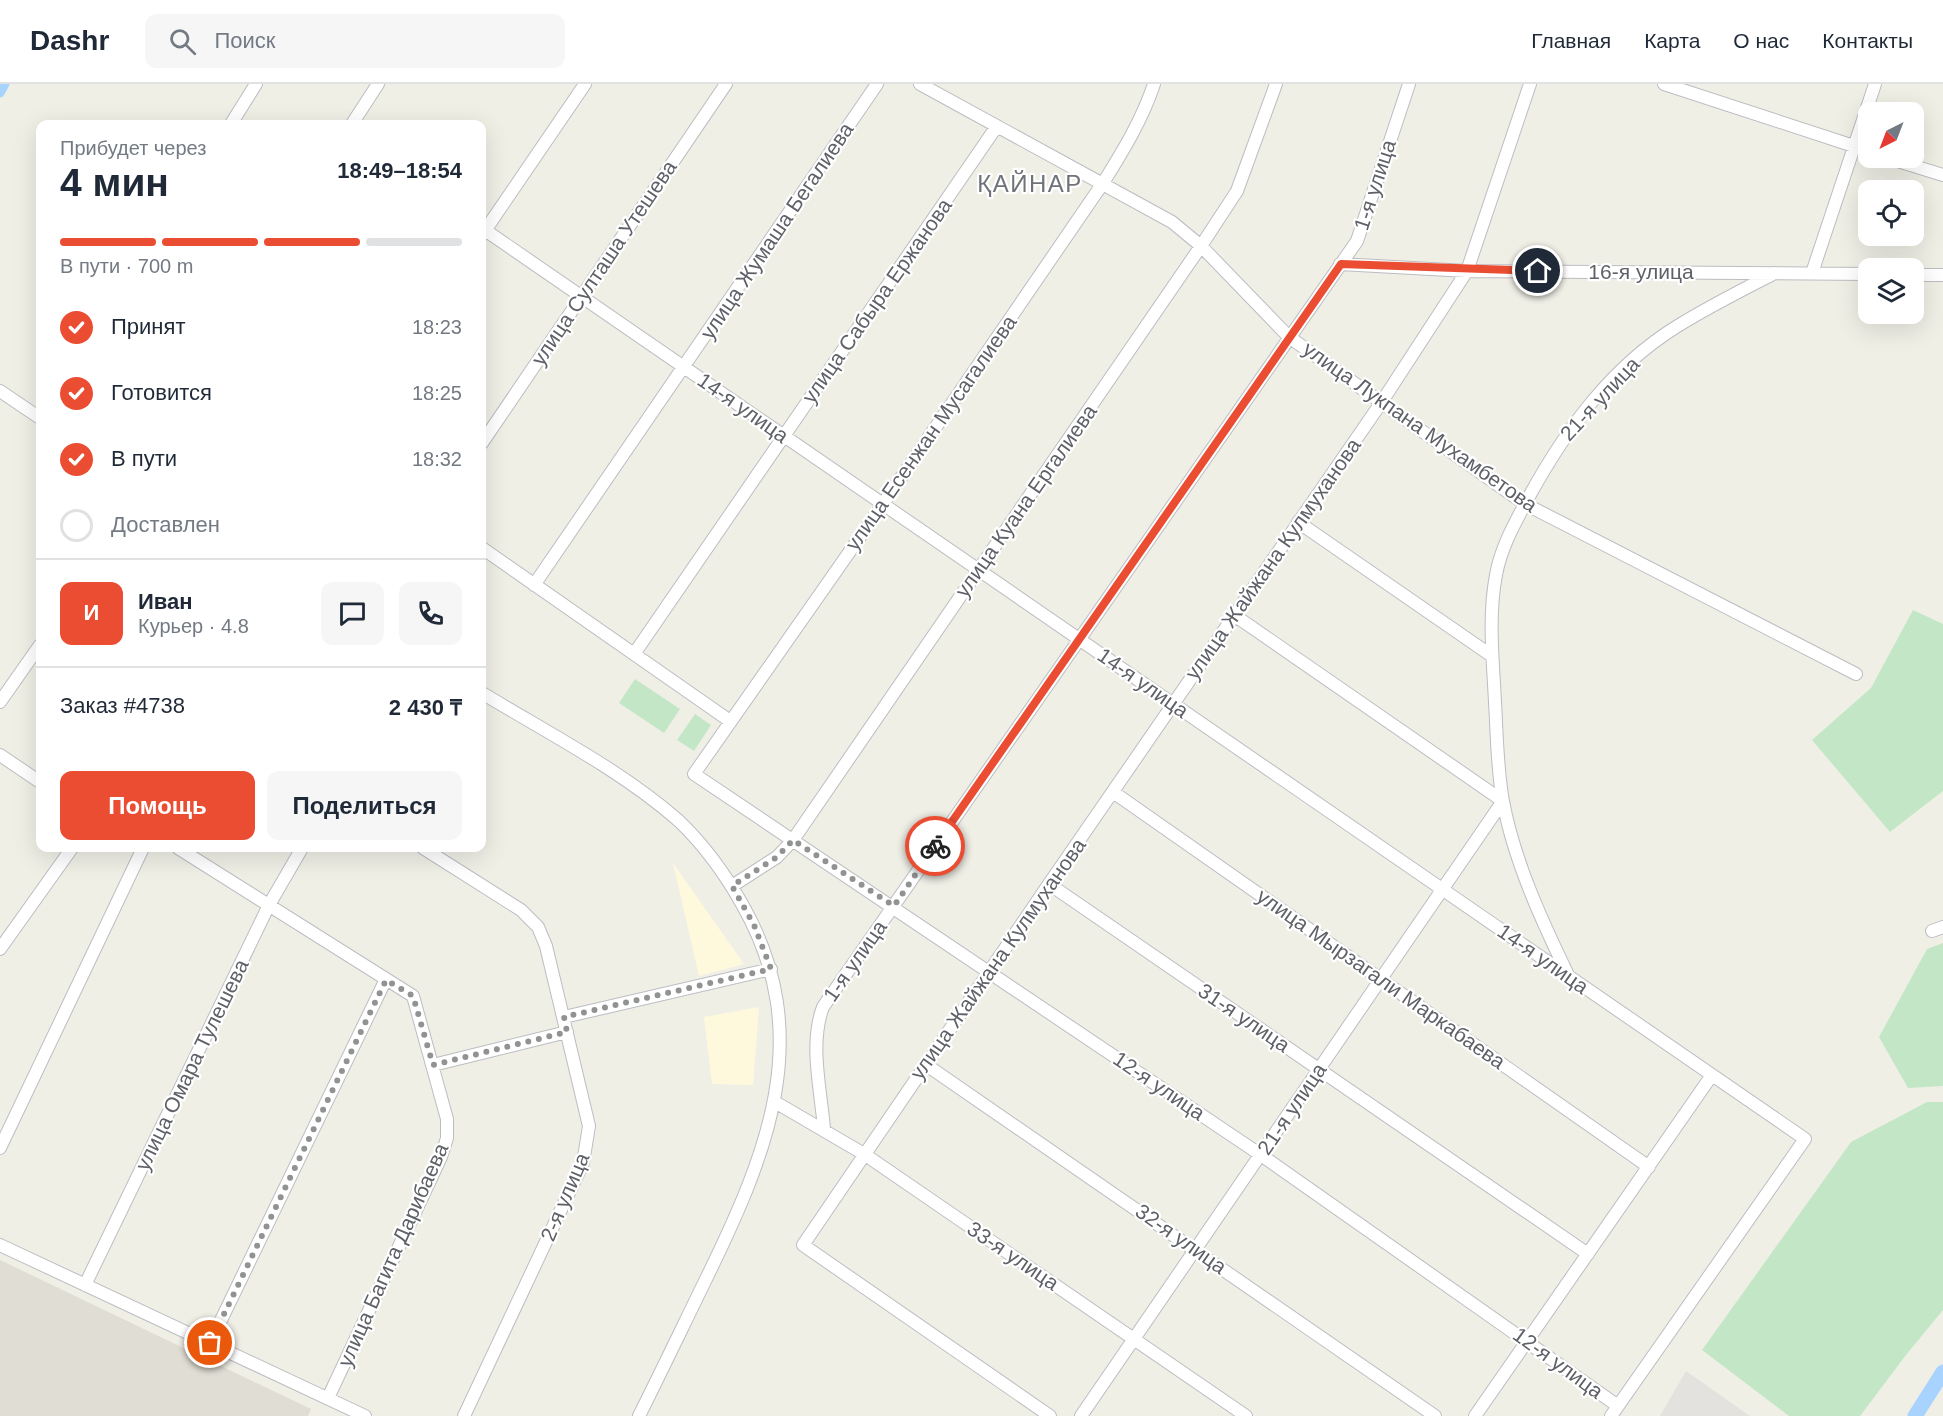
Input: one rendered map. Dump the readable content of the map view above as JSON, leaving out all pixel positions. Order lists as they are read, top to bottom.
{
  "streets": {
    "street": [
      "1-я улица",
      "улица Жумаша Бегалиева",
      "улица Султаша Утешева",
      "16-я улица",
      "улица Сабыра Ержанова",
      "21-я улица",
      "14-я улица",
      "улица Лукпана Мухамбетова",
      "улица Есенжан Мусагалиева",
      "улица Куана Ергалиева",
      "улица Жайжана Кулмуханова",
      "улица Мырзагали Маркабаева",
      "31-я улица",
      "улица Омара Тулешева",
      "12-я улица",
      "2-я улица",
      "32-я улица",
      "улица Багита Дарибаева",
      "33-я улица"
    ]
  },
  "crossings": [
    ["1-я улица", "16-я улица"],
    ["1-я улица", "14-я улица"],
    ["1-я улица", "улица Лукпана Мухамбетова"],
    ["1-я улица", "12-я улица"],
    ["1-я улица", "33-я улица"],
    ["улица Жумаша Бегалиева", "14-я улица"],
    ["улица Султаша Утешева", "14-я улица"],
    ["16-я улица", "21-я улица"],
    ["16-я улица", "улица Жайжана Кулмуханова"],
    ["улица Сабыра Ержанова", "14-я улица"],
    ["улица Сабыра Ержанова", "улица Лукпана Мухамбетова"],
    ["21-я улица", "14-я улица"],
    ["21-я улица", "улица Лукпана Мухамбетова"],
    ["21-я улица", "улица Мырзагали Маркабаева"],
    ["21-я улица", "31-я улица"],
    ["21-я улица", "12-я улица"],
    ["21-я улица", "32-я улица"],
    ["21-я улица", "33-я улица"],
    ["14-я улица", "улица Есенжан Мусагалиева"],
    ["14-я улица", "улица Куана Ергалиева"],
    ["14-я улица", "улица Жайжана Кулмуханова"],
    ["14-я улица", "12-я улица"],
    ["улица Лукпана Мухамбетова", "улица Есенжан Мусагалиева"],
    ["улица Лукпана Мухамбетова", "улица Куана Ергалиева"],
    ["улица Лукпана Мухамбетова", "улица Жайжана Кулмуханова"],
    ["улица Есенжан Мусагалиева", "12-я улица"],
    ["улица Куана Ергалиева", "12-я улица"],
    ["улица Жайжана Кулмуханова", "улица Мырзагали Маркабаева"],
    ["улица Жайжана Кулмуханова", "31-я улица"],
    ["улица Жайжана Кулмуханова", "12-я улица"],
    ["улица Жайжана Кулмуханова", "32-я улица"],
    ["улица Жайжана Кулмуханова", "33-я улица"],
    ["улица Омара Тулешева", "улица Багита Дарибаева"]
  ],
  "districts": ["ҚАЙНАР"],
  "north": "bottom left",
  "page": {
    "header": "Dashr",
    "search": "Поиск",
    "nav": [
      "Главная",
      "Карта",
      "О нас",
      "Контакты"
    ],
    "heading": ["4 мин", "Прибудет через", "18:49–18:54"],
    "panel": [
      "Иван",
      "Курьер · 4.8",
      "Заказ #4738",
      "2 430 ₸"
    ],
    "bar": "В пути · 700 m",
    "list": [
      ["Принят", "18:23"],
      ["Готовится", "18:25"],
      ["В пути", "18:32"],
      "Доставлен"
    ],
    "round": "И",
    "buttons": ["Помощь", "Поделиться"]
  }
}
